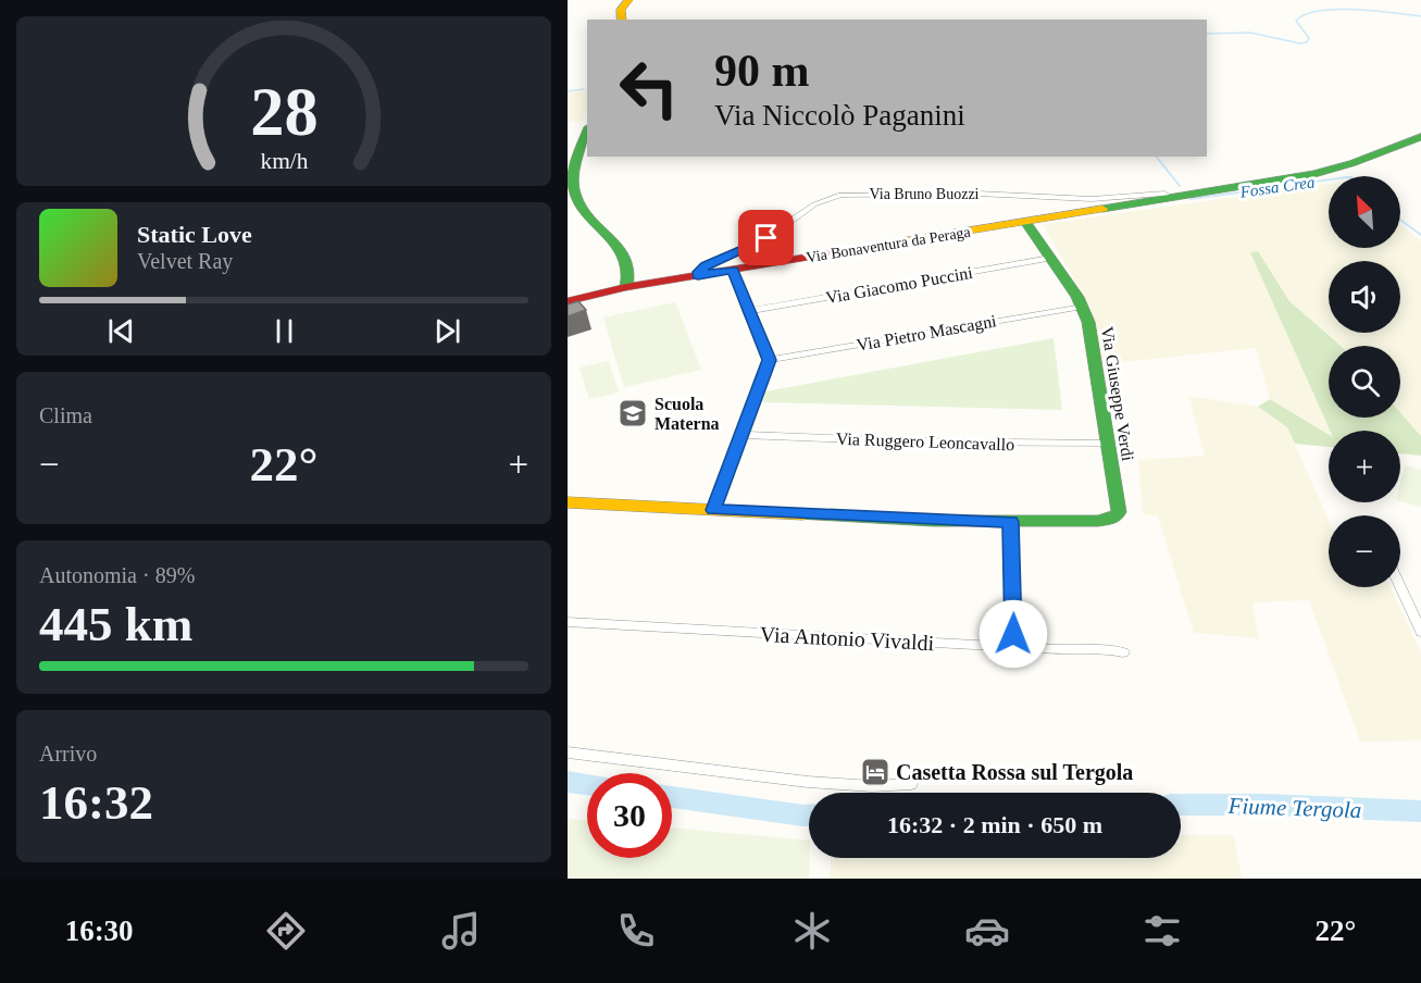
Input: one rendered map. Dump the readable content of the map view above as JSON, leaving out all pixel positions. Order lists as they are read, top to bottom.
{
  "streets": {
    "street": [
      "Via Bruno Buozzi",
      "Via Bonaventura da Peraga",
      "Via Giacomo Puccini",
      "Via Pietro Mascagni",
      "Via Giuseppe Verdi",
      "Via Ruggero Leoncavallo",
      "Via Antonio Vivaldi"
    ]
  },
  "crossings": [
    ["Via Bruno Buozzi", "Via Bonaventura da Peraga"],
    ["Via Bonaventura da Peraga", "Via Giuseppe Verdi"],
    ["Via Giacomo Puccini", "Via Giuseppe Verdi"],
    ["Via Pietro Mascagni", "Via Giuseppe Verdi"],
    ["Via Giuseppe Verdi", "Via Ruggero Leoncavallo"]
  ],
  "water": ["Fossa Crea", "Fiume Tergola"],
  "places": {
    "school or university": ["Scuola Materna"],
    "hotel": ["Casetta Rossa sul Tergola"]
  },
  "north": "top left",
  "page": {
    "turn": ["90 m", "Via Niccolò Paganini"],
    "map_buttons": ["+", "−"],
    "song": ["Static Love", "Velvet Ray"],
    "tile": [
      "Clima",
      ["Autonomia · 89%", "445 km"],
      ["Arrivo", "16:32"]
    ],
    "heat": ["−", "22°", "+"],
    "limit": "30",
    "trip": "16:32 · 2 min · 650 m",
    "tabs": ["16:30", "22°"],
    "gauge": ["28", "km/h"]
  }
}
